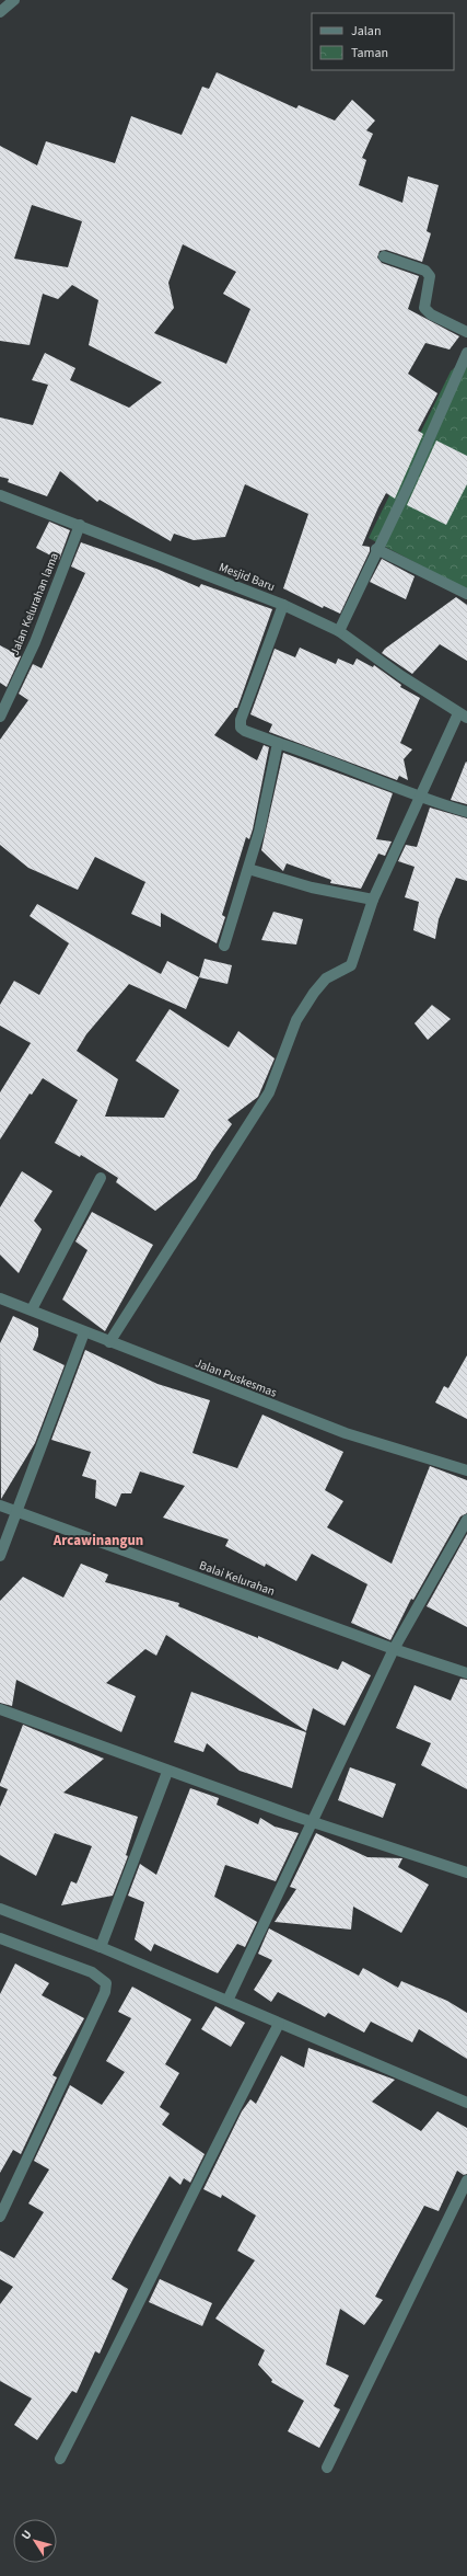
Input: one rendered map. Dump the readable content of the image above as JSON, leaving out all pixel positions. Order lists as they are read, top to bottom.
{
  "streets": {
    "street": [
      "Mesjid Baru",
      "Jalan Kelurahan lama",
      "Jalan Puskesmas",
      "Balai Kelurahan"
    ]
  },
  "crossings": [
    ["Mesjid Baru", "Jalan Kelurahan lama"]
  ],
  "districts": ["Arcawinangun"],
  "legend": ["Jalan", "Taman"],
  "north": "top left"
}
